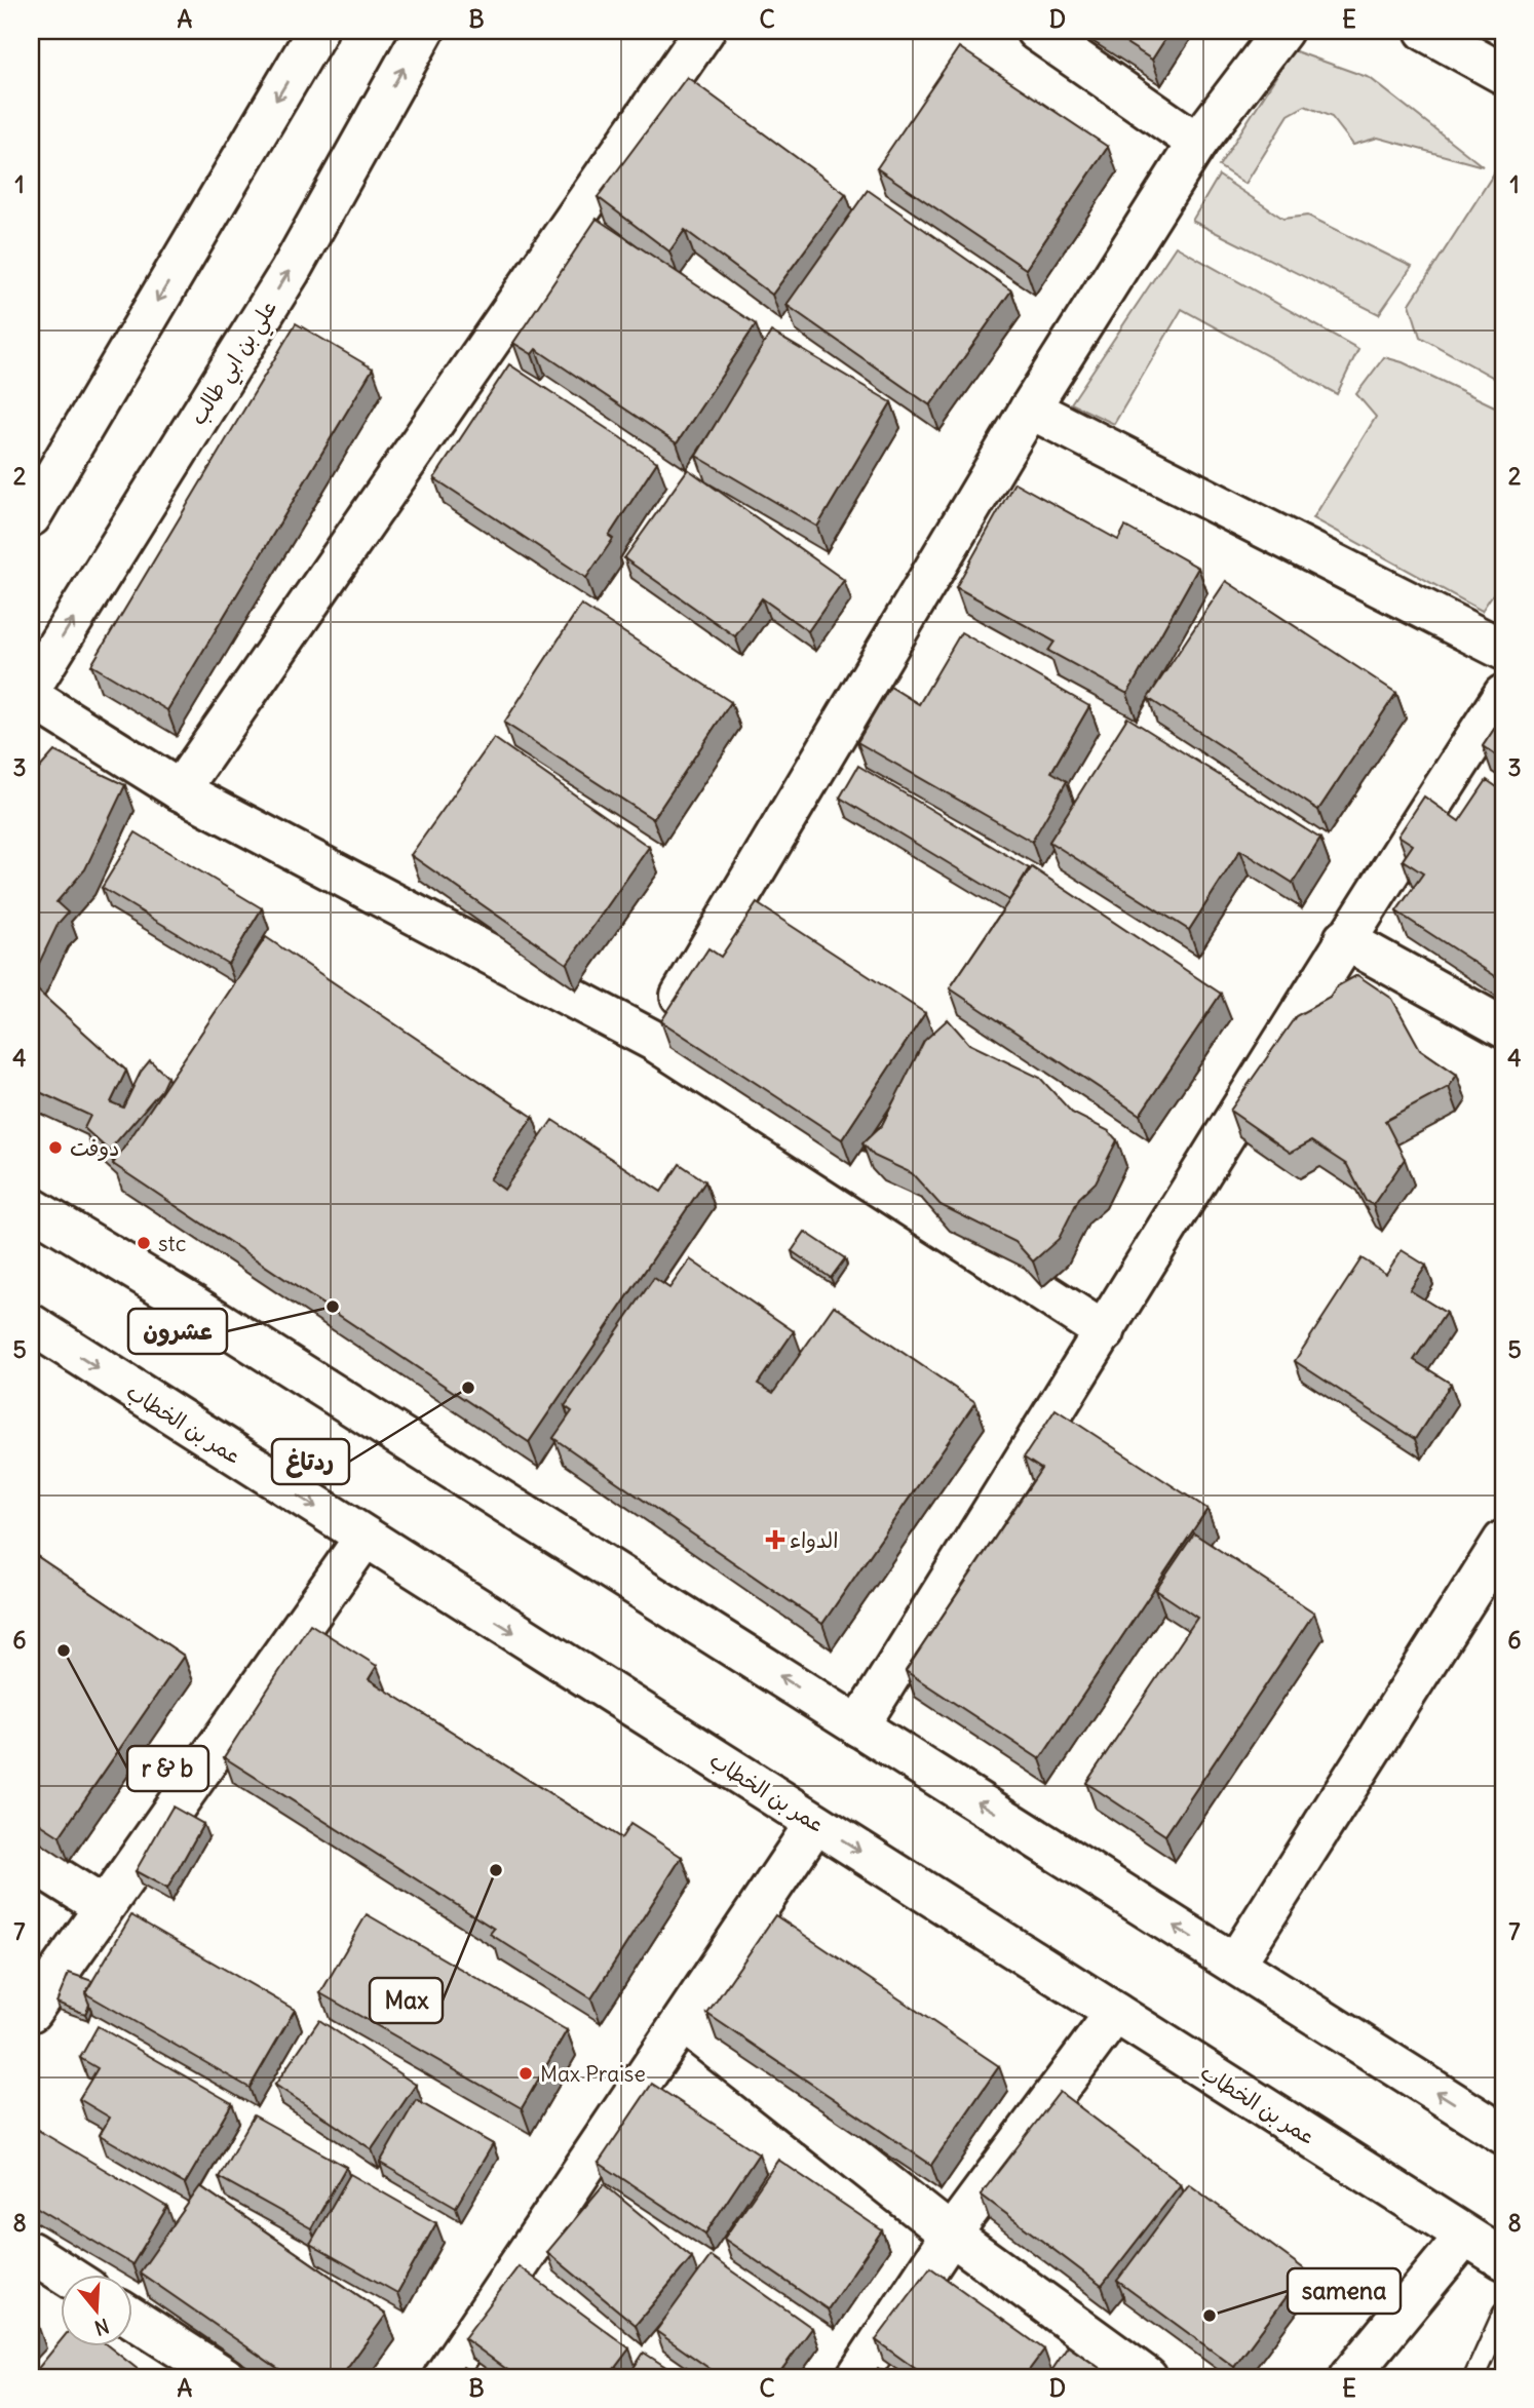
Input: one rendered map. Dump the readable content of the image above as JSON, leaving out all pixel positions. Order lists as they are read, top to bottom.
{
  "streets": {
    "street": ["علي بن ابي طالب", "عمر بن الخطاب"]
  },
  "places": {
    "other": [
      "دوفت",
      "stc",
      "عشرون",
      "ردتاغ",
      "r & b",
      "Max",
      "Max Praise",
      "samena"
    ],
    "health": ["الدواء"]
  },
  "north": "bottom",
  "grid": {
    "columns": [
      "A",
      "B",
      "C",
      "D",
      "E"
    ],
    "rows": [
      "1",
      "2",
      "3",
      "4",
      "5",
      "6",
      "7",
      "8"
    ]
  }
}
